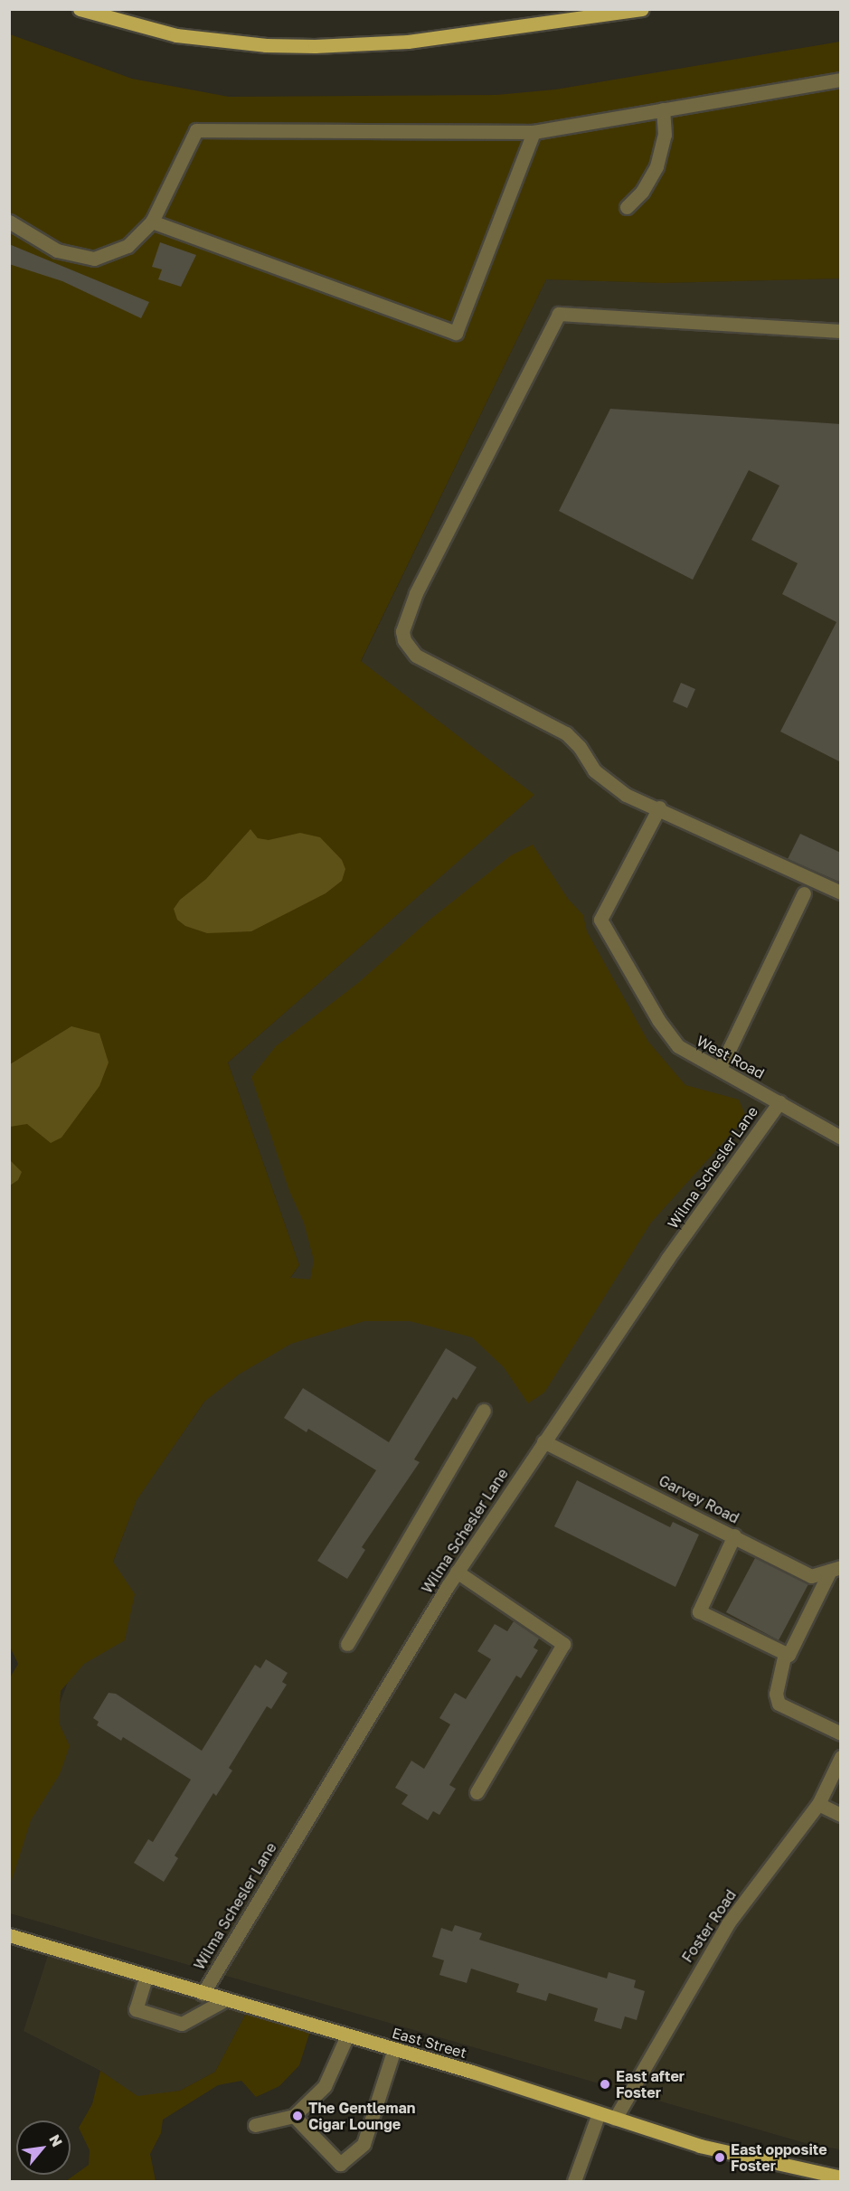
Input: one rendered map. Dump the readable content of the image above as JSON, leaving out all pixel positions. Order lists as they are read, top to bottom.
{
  "streets": {
    "main road": ["East Street"],
    "street": [
      "West Road",
      "Wilma Schesler Lane",
      "Garvey Road",
      "Foster Road"
    ]
  },
  "crossings": [
    ["West Road", "Wilma Schesler Lane"],
    ["Wilma Schesler Lane", "Garvey Road"],
    ["Wilma Schesler Lane", "East Street"],
    ["Foster Road", "East Street"]
  ],
  "places": ["East after Foster", "The Gentleman Cigar Lounge", "East opposite Foster"],
  "north": "top right"
}
